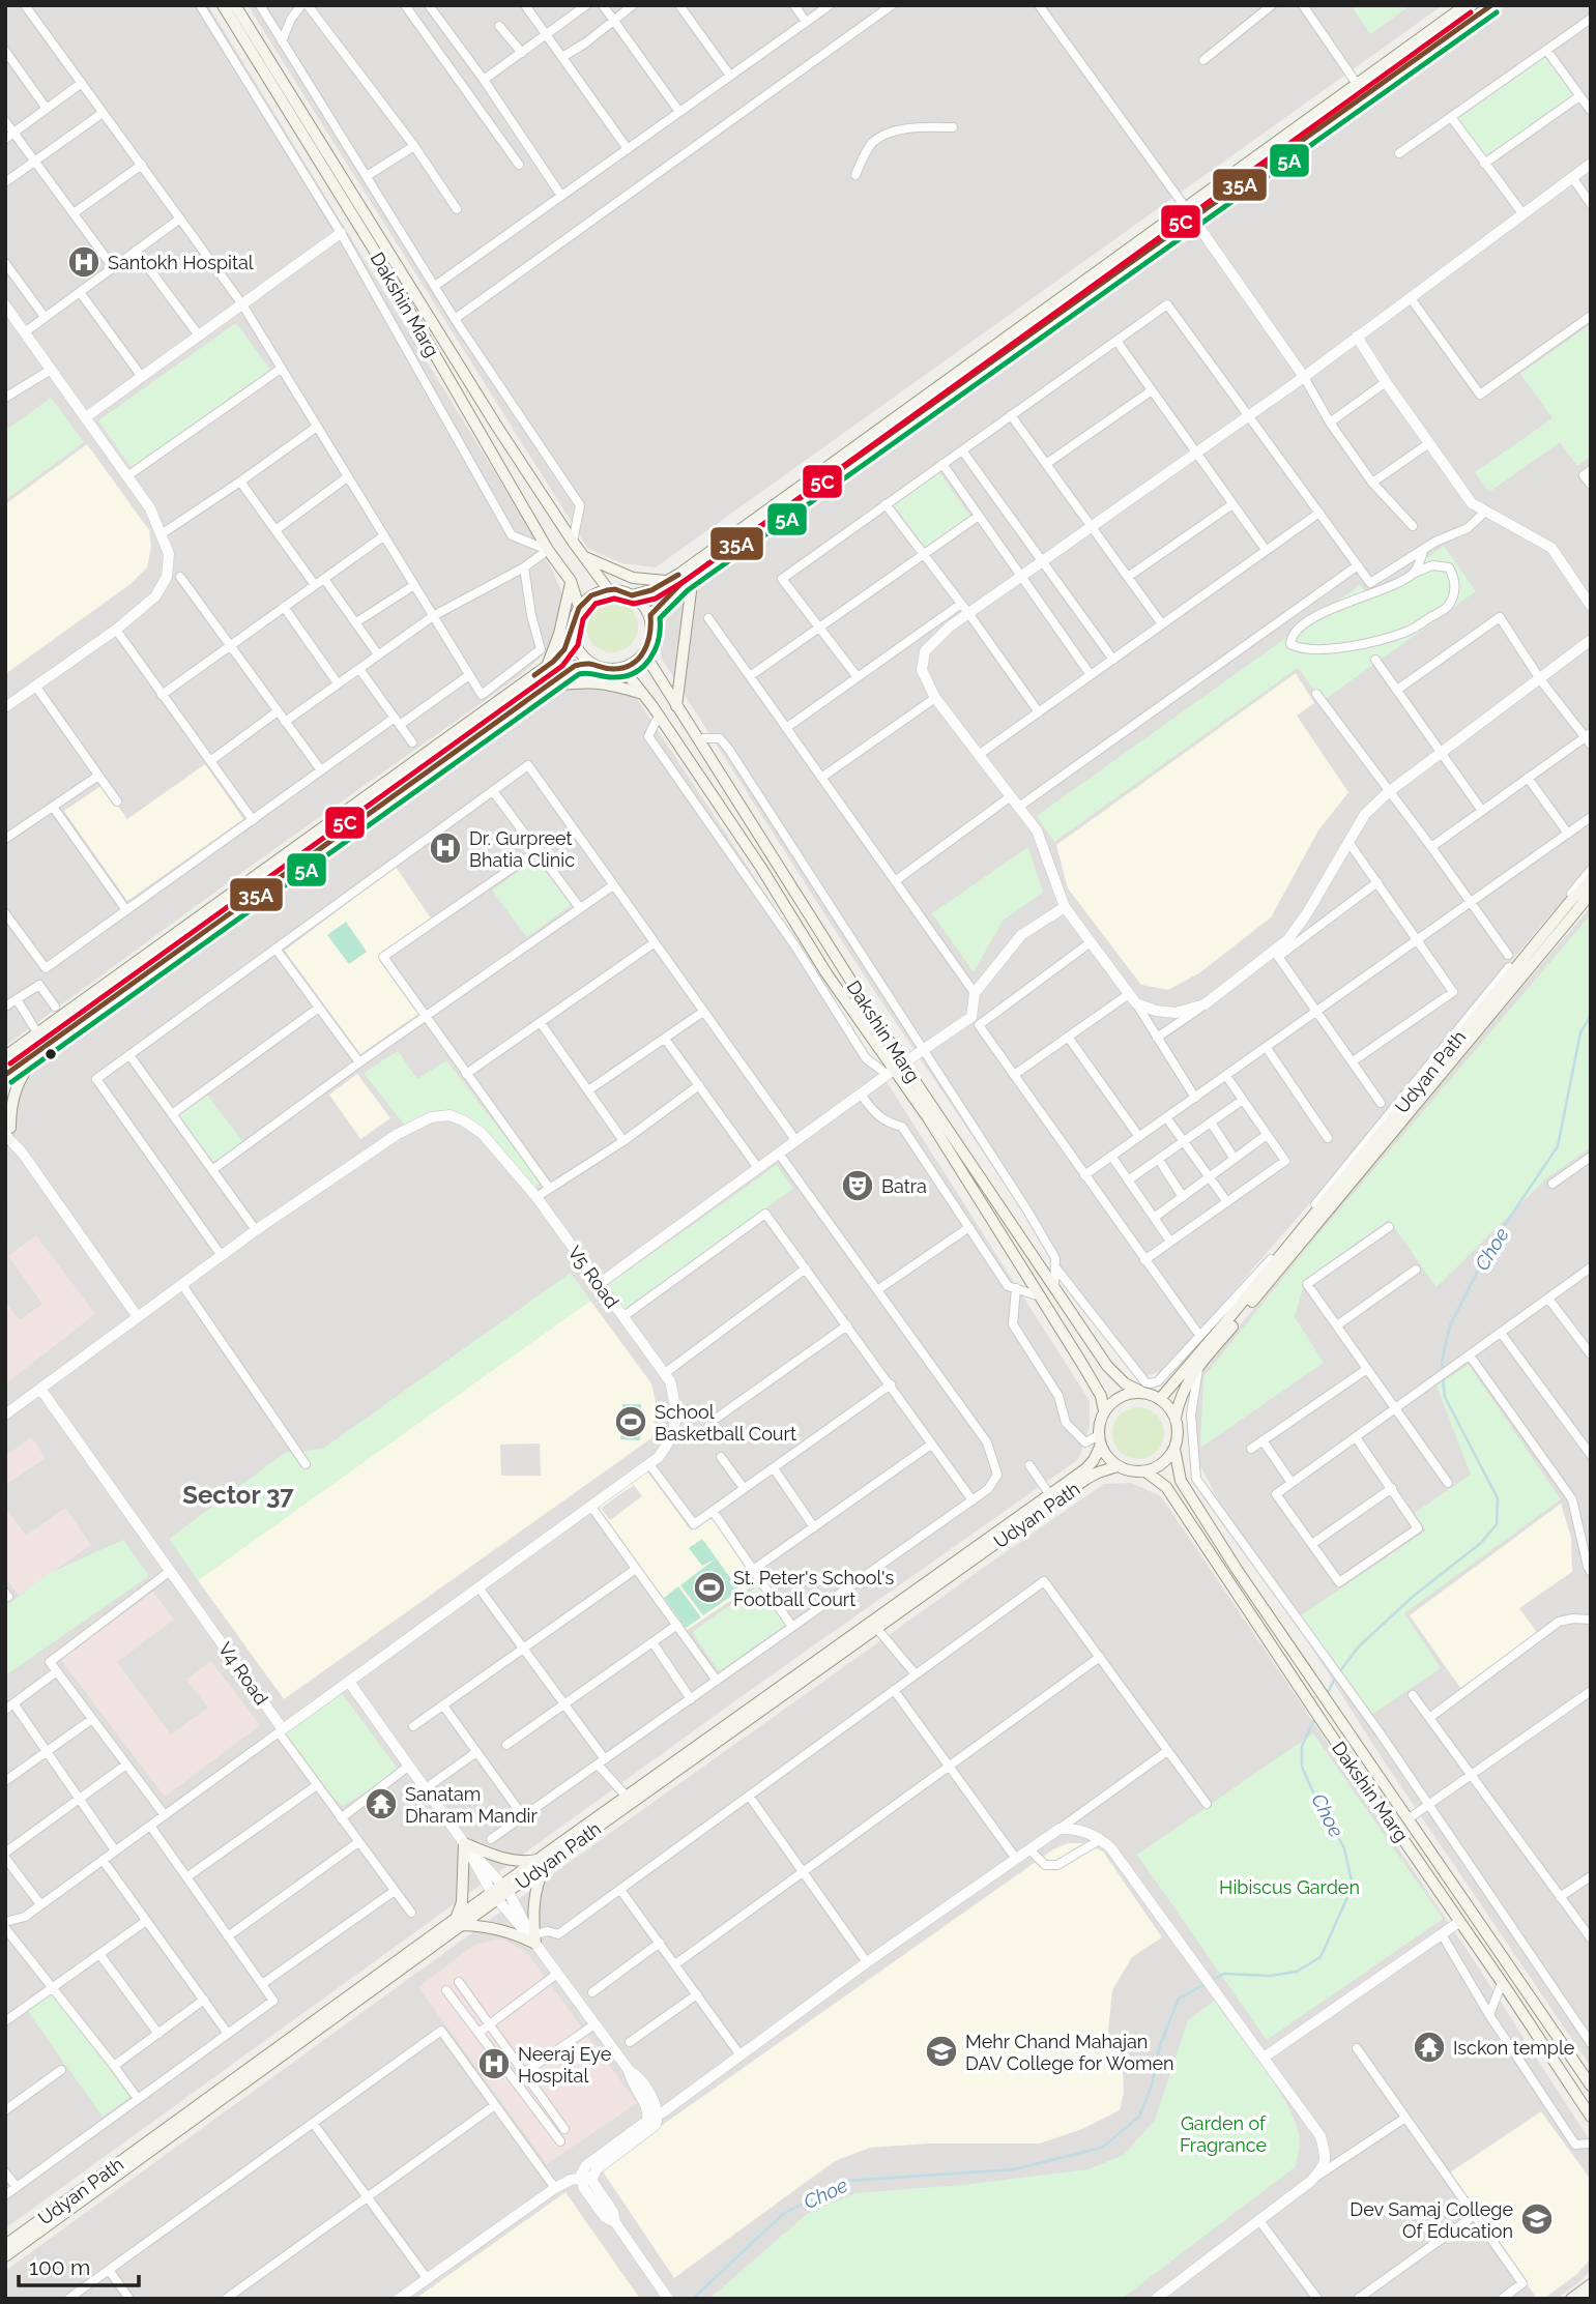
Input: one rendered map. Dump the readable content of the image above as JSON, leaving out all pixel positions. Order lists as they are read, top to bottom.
{
  "streets": {
    "main road": ["Dakshin Marg", "Udyan Path"],
    "street": ["V5 Road", "V4 Road"]
  },
  "crossings": [
    ["Dakshin Marg", "Udyan Path"],
    ["V5 Road", "V4 Road"]
  ],
  "districts": ["Sector 37"],
  "water": ["Choe"],
  "parks": ["Hibiscus Garden", "Garden of Fragrance"],
  "places": {
    "hospital": ["Santokh Hospital", "Dr. Gurpreet Bhatia Clinic", "Neeraj Eye Hospital"],
    "theatre": ["Batra"],
    "sports": ["School Basketball Court", "St. Peter's School's Football Court"],
    "temple": ["Sanatam Dharam Mandir", "Isckon temple"],
    "school or university": ["Mehr Chand Mahajan DAV College for Women", "Dev Samaj College Of Education"]
  },
  "lines": ["transit line 35A", "transit line 5A", "transit line 5C"],
  "scale_bar": "100 m"
}
